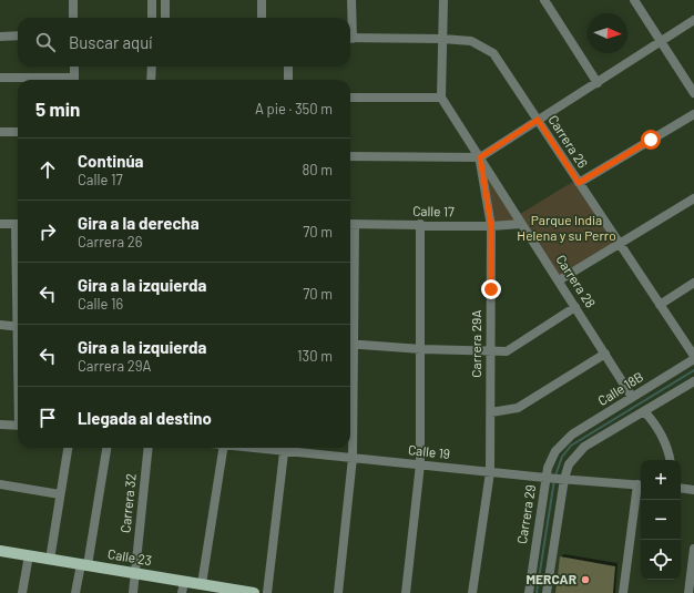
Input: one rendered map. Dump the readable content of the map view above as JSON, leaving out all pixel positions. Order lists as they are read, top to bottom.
{
  "streets": {
    "main road": ["Calle 23"],
    "street": [
      "Carrera 26",
      "Calle 17",
      "Carrera 28",
      "Carrera 29A",
      "Calle 18B",
      "Calle 19",
      "Carrera 32",
      "Carrera 29"
    ]
  },
  "crossings": [
    ["Calle 17", "Carrera 28"],
    ["Calle 17", "Carrera 29A"],
    ["Carrera 28", "Carrera 29A"],
    ["Carrera 28", "Calle 18B"],
    ["Carrera 29A", "Calle 19"],
    ["Calle 18B", "Carrera 29"],
    ["Calle 19", "Carrera 29"],
    ["Carrera 32", "Calle 23"]
  ],
  "parks": ["Parque India Helena y su Perro"],
  "places": ["MERCAR"],
  "north": "right",
  "page": {
    "search": "Buscar aquí",
    "heading": ["5 min", "A pie · 350 m"],
    "list": [
      ["Continúa", "Calle 17", "80 m"],
      ["Gira a la derecha", "Carrera 26", "70 m"],
      ["Gira a la izquierda", "Calle 16", "70 m"],
      ["Gira a la izquierda", "Carrera 29A", "130 m"],
      "Llegada al destino"
    ],
    "map_buttons": ["+", "−"]
  }
}
